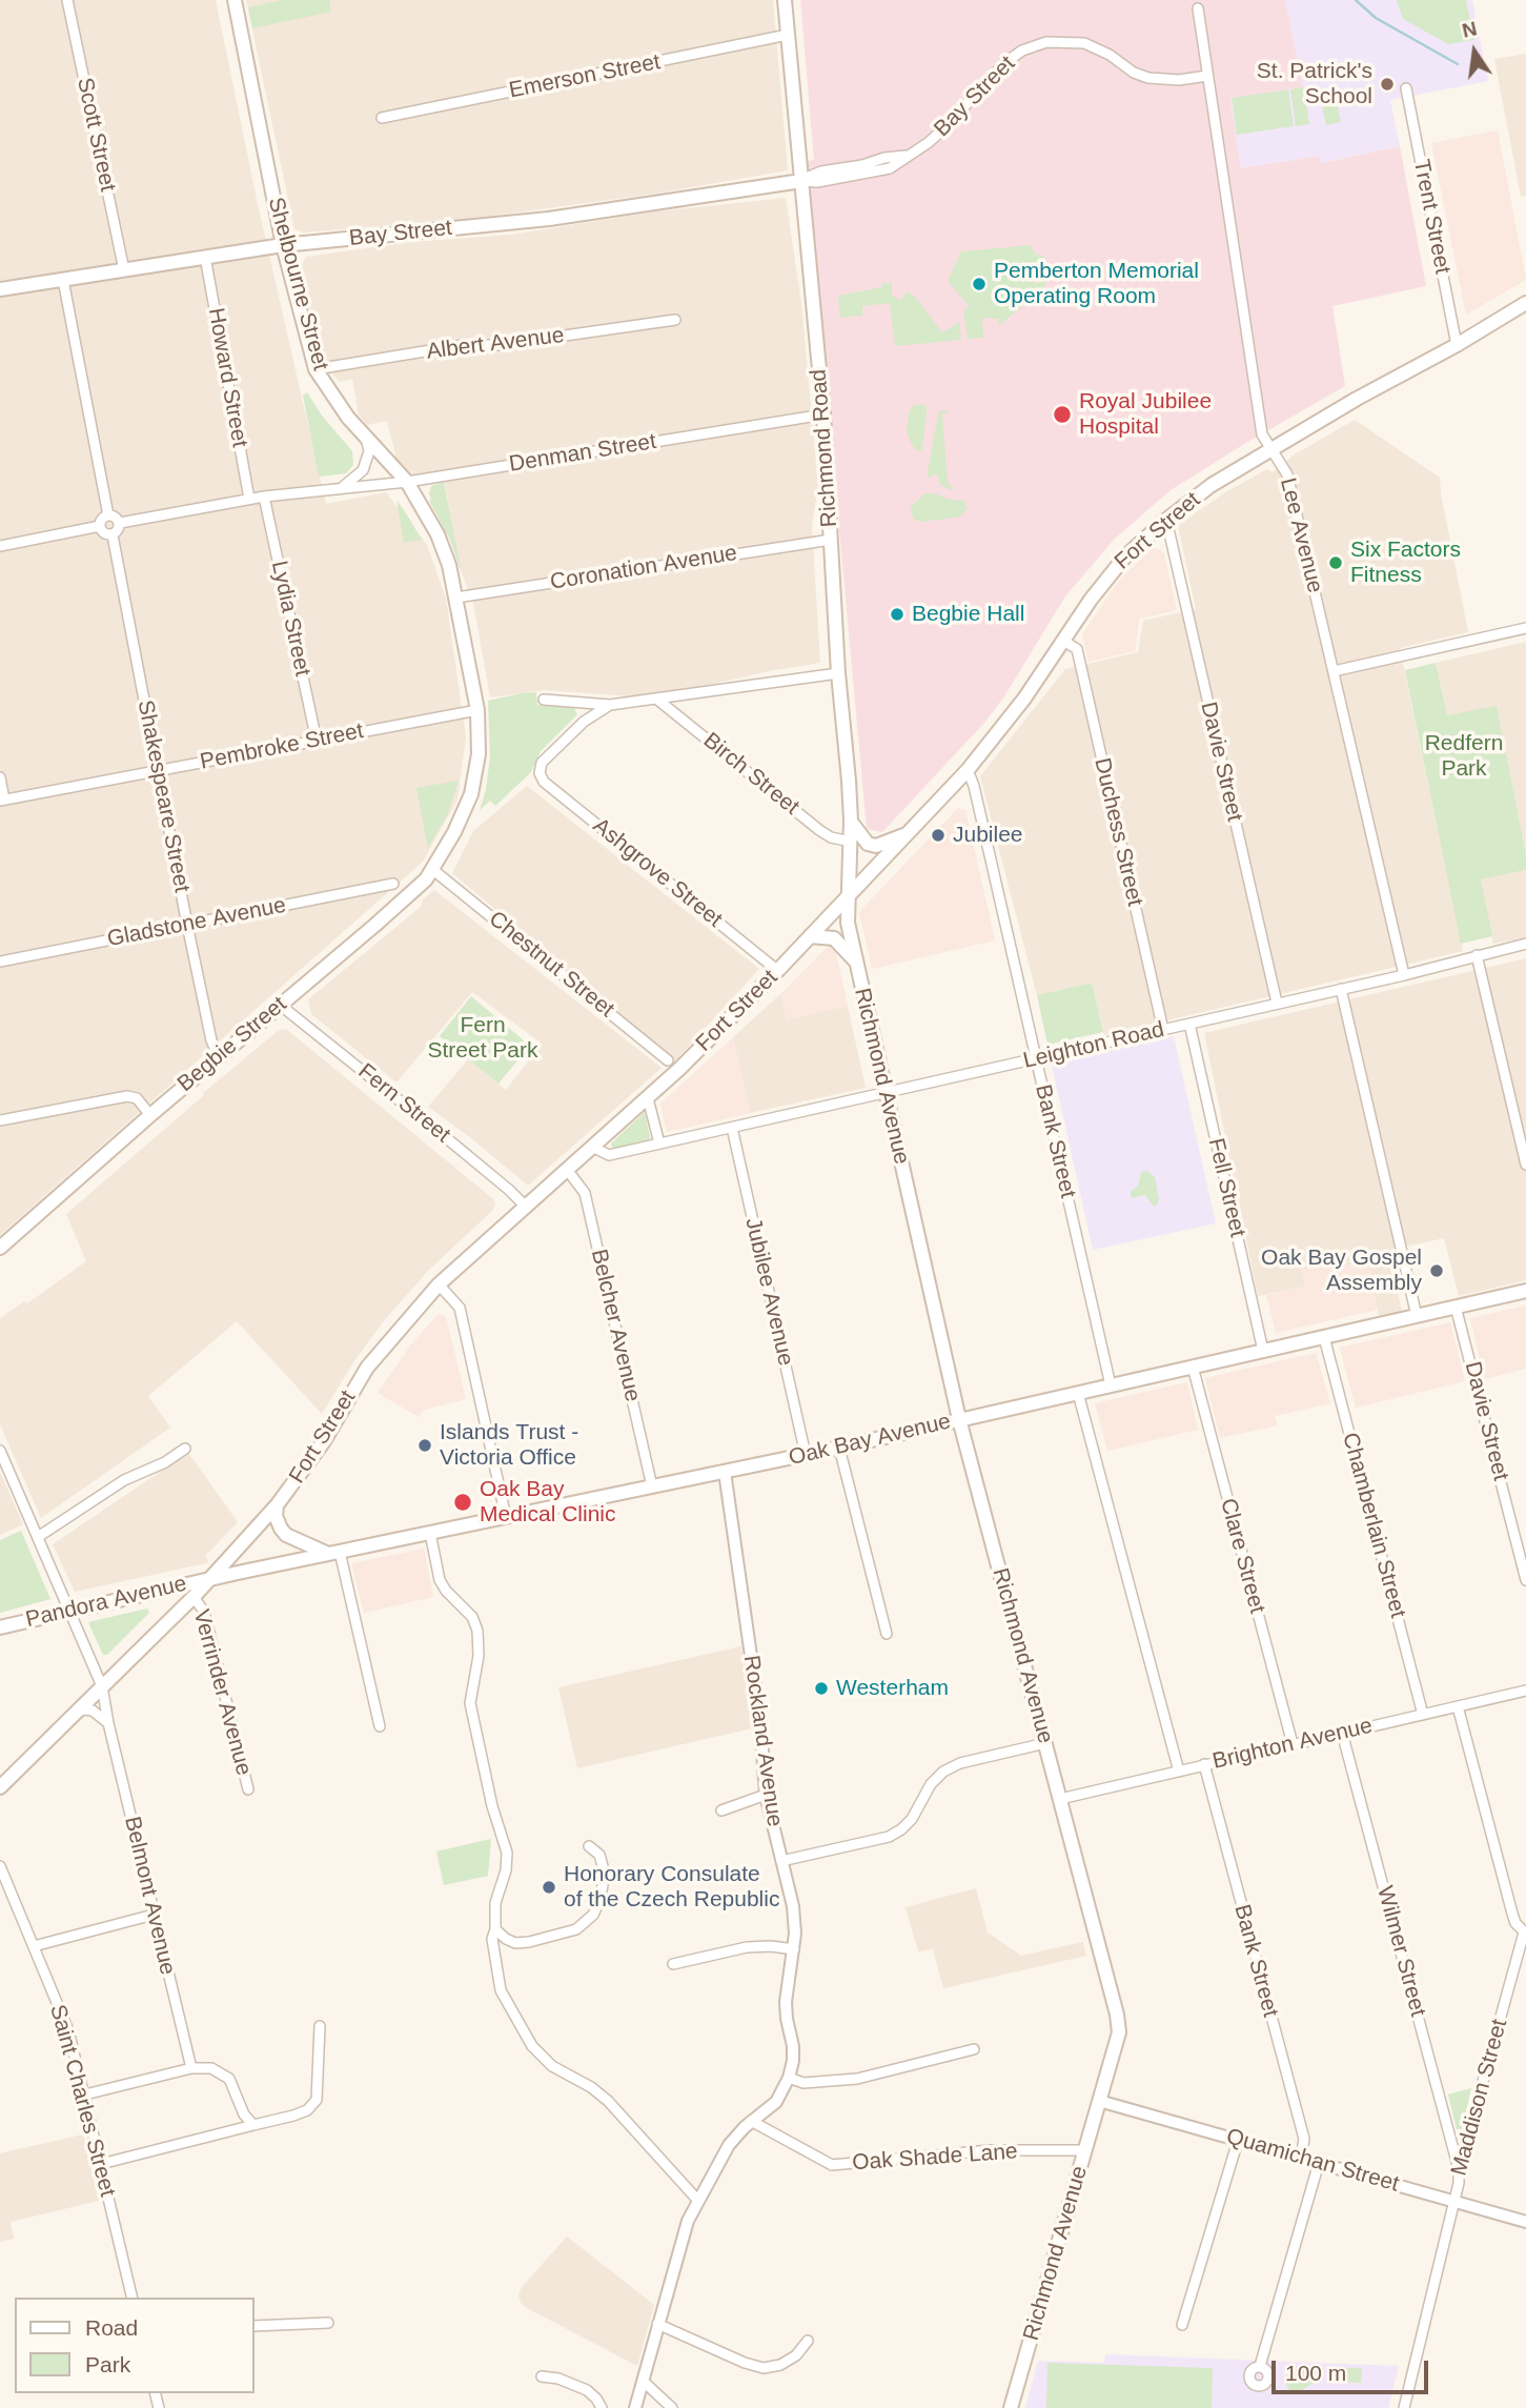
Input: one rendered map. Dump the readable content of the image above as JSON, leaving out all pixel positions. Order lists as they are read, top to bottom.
{
  "streets": {
    "main road": [
      "Bay Street",
      "Shelbourne Street",
      "Richmond Road",
      "Fort Street",
      "Begbie Street",
      "Richmond Avenue",
      "Oak Bay Avenue",
      "Pandora Avenue"
    ],
    "street": [
      "Emerson Street",
      "Scott Street",
      "Trent Street",
      "Albert Avenue",
      "Howard Street",
      "Denman Street",
      "Lee Avenue",
      "Coronation Avenue",
      "Lydia Street",
      "Pembroke Street",
      "Davie Street",
      "Birch Street",
      "Shakespeare Street",
      "Duchess Street",
      "Ashgrove Street",
      "Gladstone Avenue",
      "Chestnut Street",
      "Leighton Road",
      "Fern Street",
      "Bank Street",
      "Fell Street",
      "Jubilee Avenue",
      "Belcher Avenue",
      "Chamberlain Street",
      "Clare Street",
      "Verrinder Avenue",
      "Rockland Avenue",
      "Brighton Avenue",
      "Belmont Avenue",
      "Wilmer Street",
      "Maddison Street",
      "Saint Charles Street",
      "Oak Shade Lane",
      "Quamichan Street"
    ]
  },
  "crossings": [
    ["Emerson Street", "Richmond Road"],
    ["Bay Street", "Scott Street"],
    ["Bay Street", "Shelbourne Street"],
    ["Bay Street", "Howard Street"],
    ["Bay Street", "Richmond Road"],
    ["Bay Street", "Lee Avenue"],
    ["Trent Street", "Fort Street"],
    ["Shelbourne Street", "Albert Avenue"],
    ["Shelbourne Street", "Denman Street"],
    ["Shelbourne Street", "Coronation Avenue"],
    ["Shelbourne Street", "Pembroke Street"],
    ["Shelbourne Street", "Begbie Street"],
    ["Howard Street", "Denman Street"],
    ["Richmond Road", "Denman Street"],
    ["Richmond Road", "Fort Street"],
    ["Richmond Road", "Coronation Avenue"],
    ["Richmond Road", "Birch Street"],
    ["Richmond Road", "Richmond Avenue"],
    ["Denman Street", "Lydia Street"],
    ["Denman Street", "Shakespeare Street"],
    ["Fort Street", "Lee Avenue"],
    ["Fort Street", "Davie Street"],
    ["Fort Street", "Duchess Street"],
    ["Fort Street", "Ashgrove Street"],
    ["Fort Street", "Leighton Road"],
    ["Fort Street", "Richmond Avenue"],
    ["Fort Street", "Fern Street"],
    ["Fort Street", "Bank Street"],
    ["Fort Street", "Belcher Avenue"],
    ["Fort Street", "Oak Bay Avenue"],
    ["Fort Street", "Pandora Avenue"],
    ["Fort Street", "Verrinder Avenue"],
    ["Fort Street", "Belmont Avenue"],
    ["Lee Avenue", "Leighton Road"],
    ["Lydia Street", "Pembroke Street"],
    ["Pembroke Street", "Shakespeare Street"],
    ["Davie Street", "Leighton Road"],
    ["Davie Street", "Oak Bay Avenue"],
    ["Shakespeare Street", "Gladstone Avenue"],
    ["Shakespeare Street", "Begbie Street"],
    ["Duchess Street", "Leighton Road"],
    ["Chestnut Street", "Begbie Street"],
    ["Begbie Street", "Fern Street"],
    ["Leighton Road", "Richmond Avenue"],
    ["Leighton Road", "Bank Street"],
    ["Leighton Road", "Fell Street"],
    ["Leighton Road", "Jubilee Avenue"],
    ["Richmond Avenue", "Oak Bay Avenue"],
    ["Richmond Avenue", "Brighton Avenue"],
    ["Richmond Avenue", "Oak Shade Lane"],
    ["Richmond Avenue", "Quamichan Street"],
    ["Bank Street", "Oak Bay Avenue"],
    ["Bank Street", "Brighton Avenue"],
    ["Bank Street", "Quamichan Street"],
    ["Fell Street", "Oak Bay Avenue"],
    ["Jubilee Avenue", "Oak Bay Avenue"],
    ["Belcher Avenue", "Oak Bay Avenue"],
    ["Oak Bay Avenue", "Chamberlain Street"],
    ["Oak Bay Avenue", "Clare Street"],
    ["Oak Bay Avenue", "Pandora Avenue"],
    ["Oak Bay Avenue", "Rockland Avenue"],
    ["Chamberlain Street", "Brighton Avenue"],
    ["Clare Street", "Brighton Avenue"],
    ["Pandora Avenue", "Belmont Avenue"],
    ["Rockland Avenue", "Oak Shade Lane"],
    ["Brighton Avenue", "Wilmer Street"],
    ["Brighton Avenue", "Maddison Street"],
    ["Wilmer Street", "Maddison Street"],
    ["Maddison Street", "Quamichan Street"]
  ],
  "parks": ["Redfern Park", "Fern Street Park"],
  "places": [
    "St. Patrick's School",
    "Pemberton Memorial Operating Room",
    "Royal Jubilee Hospital",
    "Six Factors Fitness",
    "Begbie Hall",
    "Jubilee",
    "Oak Bay Gospel Assembly",
    "Islands Trust - Victoria Office",
    "Oak Bay Medical Clinic",
    "Westerham",
    "Honorary Consulate of the Czech Republic"
  ],
  "legend": ["Road", "Park"],
  "scale_bar": "100 m",
  "north": "top"
}
